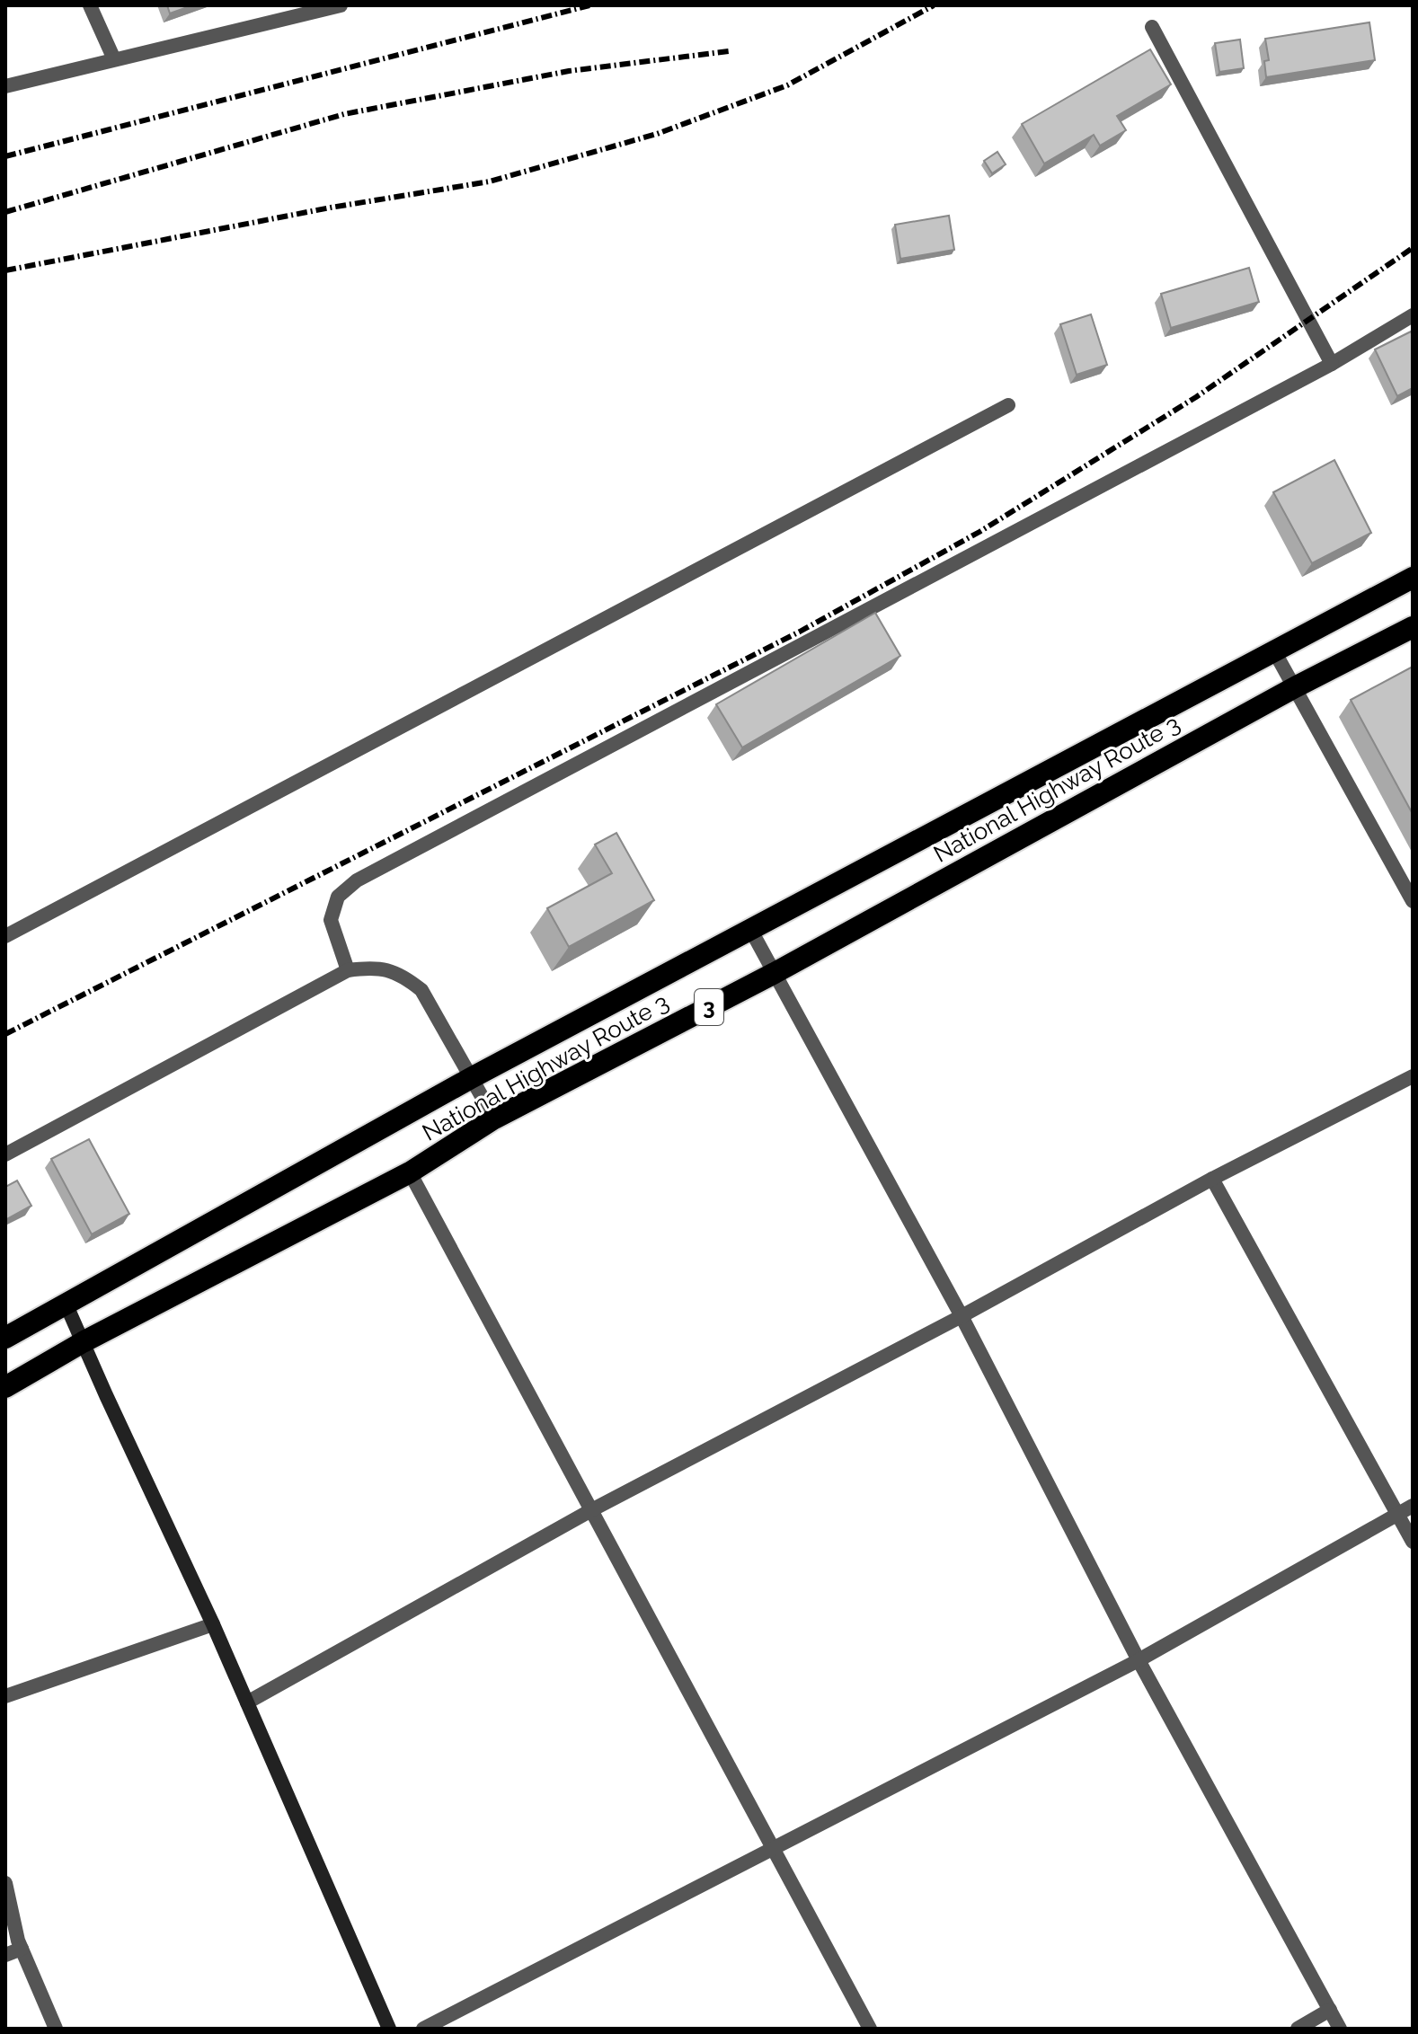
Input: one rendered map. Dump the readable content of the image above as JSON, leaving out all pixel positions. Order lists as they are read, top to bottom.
{
  "streets": {
    "highway": ["National Highway Route 3", "3"]
  }
}
